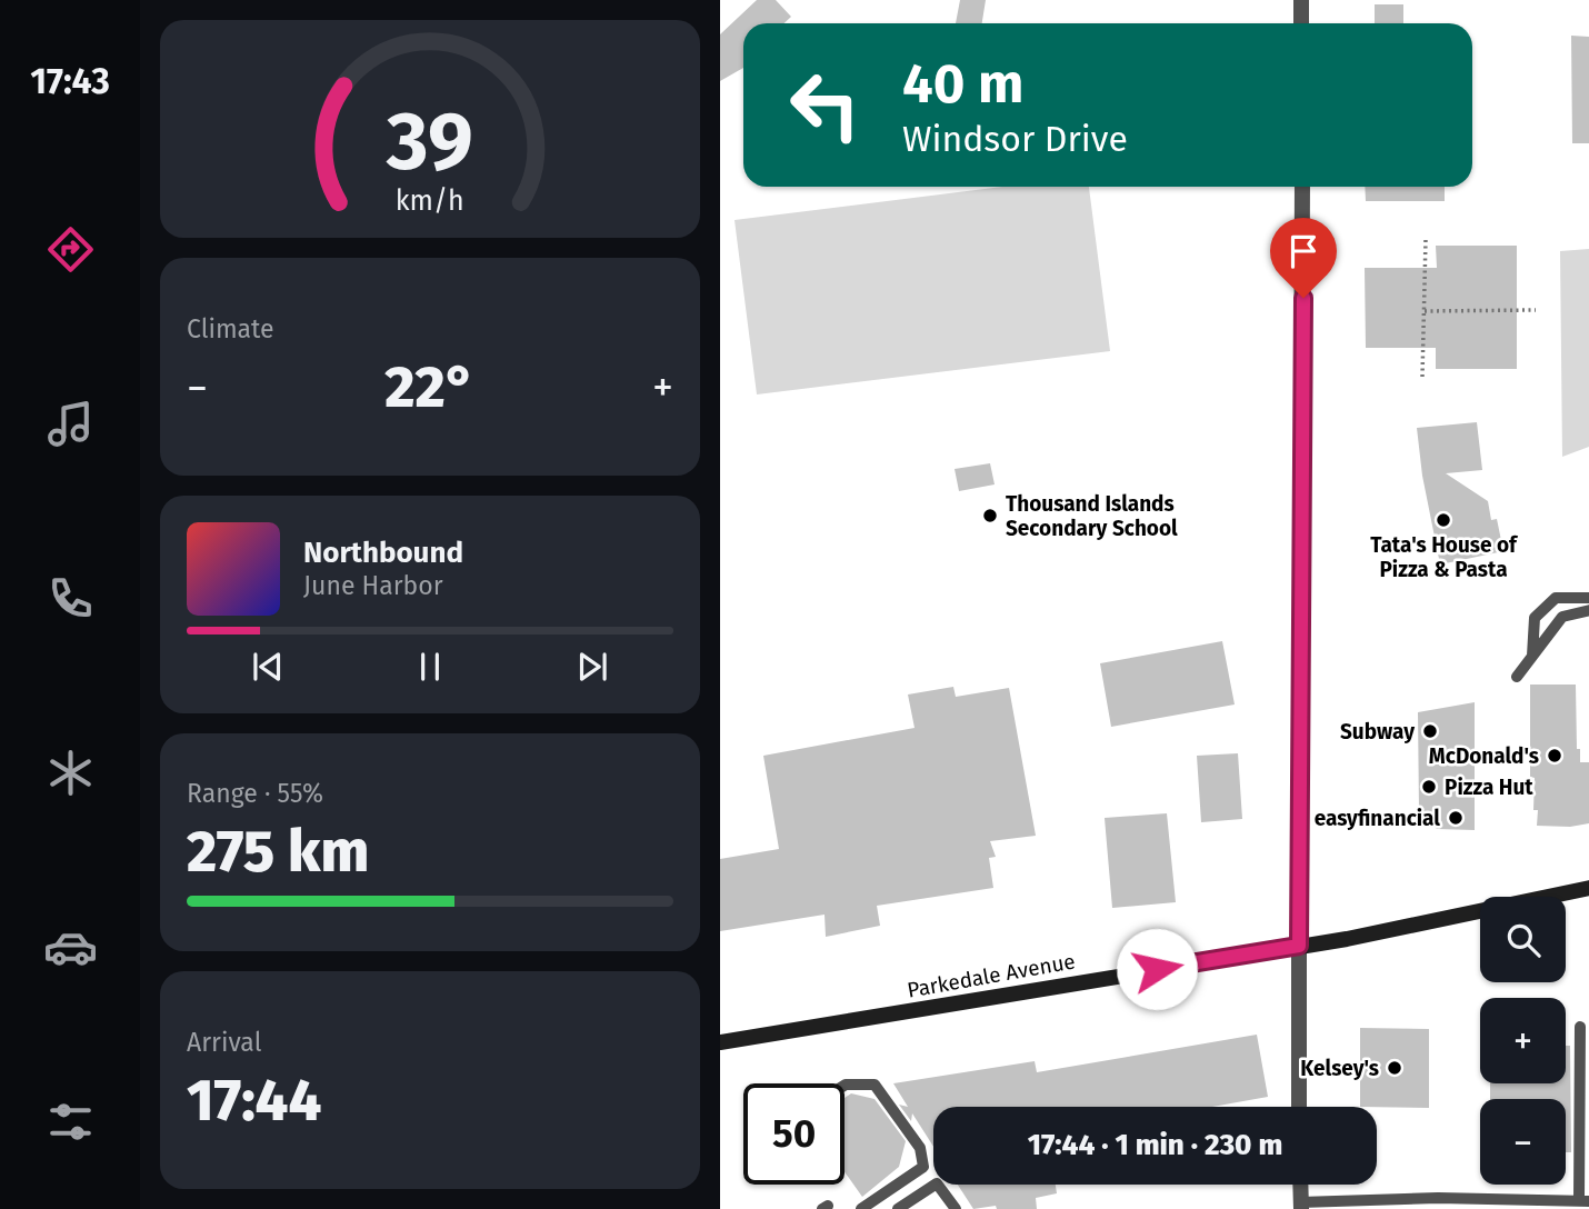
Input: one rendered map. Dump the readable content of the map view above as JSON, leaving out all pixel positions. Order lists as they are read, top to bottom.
{
  "streets": {
    "main road": ["Parkedale Avenue"]
  },
  "places": [
    "Thousand Islands Secondary School",
    "Tata's House of Pizza & Pasta",
    "Subway",
    "McDonald's",
    "Pizza Hut",
    "easyfinancial",
    "Kelsey's"
  ],
  "page": {
    "tabs": "17:43",
    "turn": ["40 m", "Windsor Drive"],
    "tile": [
      "Climate",
      ["Range · 55%", "275 km"],
      ["Arrival", "17:44"]
    ],
    "heat": ["−", "22°", "+"],
    "song": ["Northbound", "June Harbor"],
    "map_buttons": ["+", "−"],
    "limit": "50",
    "trip": "17:44 · 1 min · 230 m",
    "gauge": ["39", "km/h"]
  }
}
